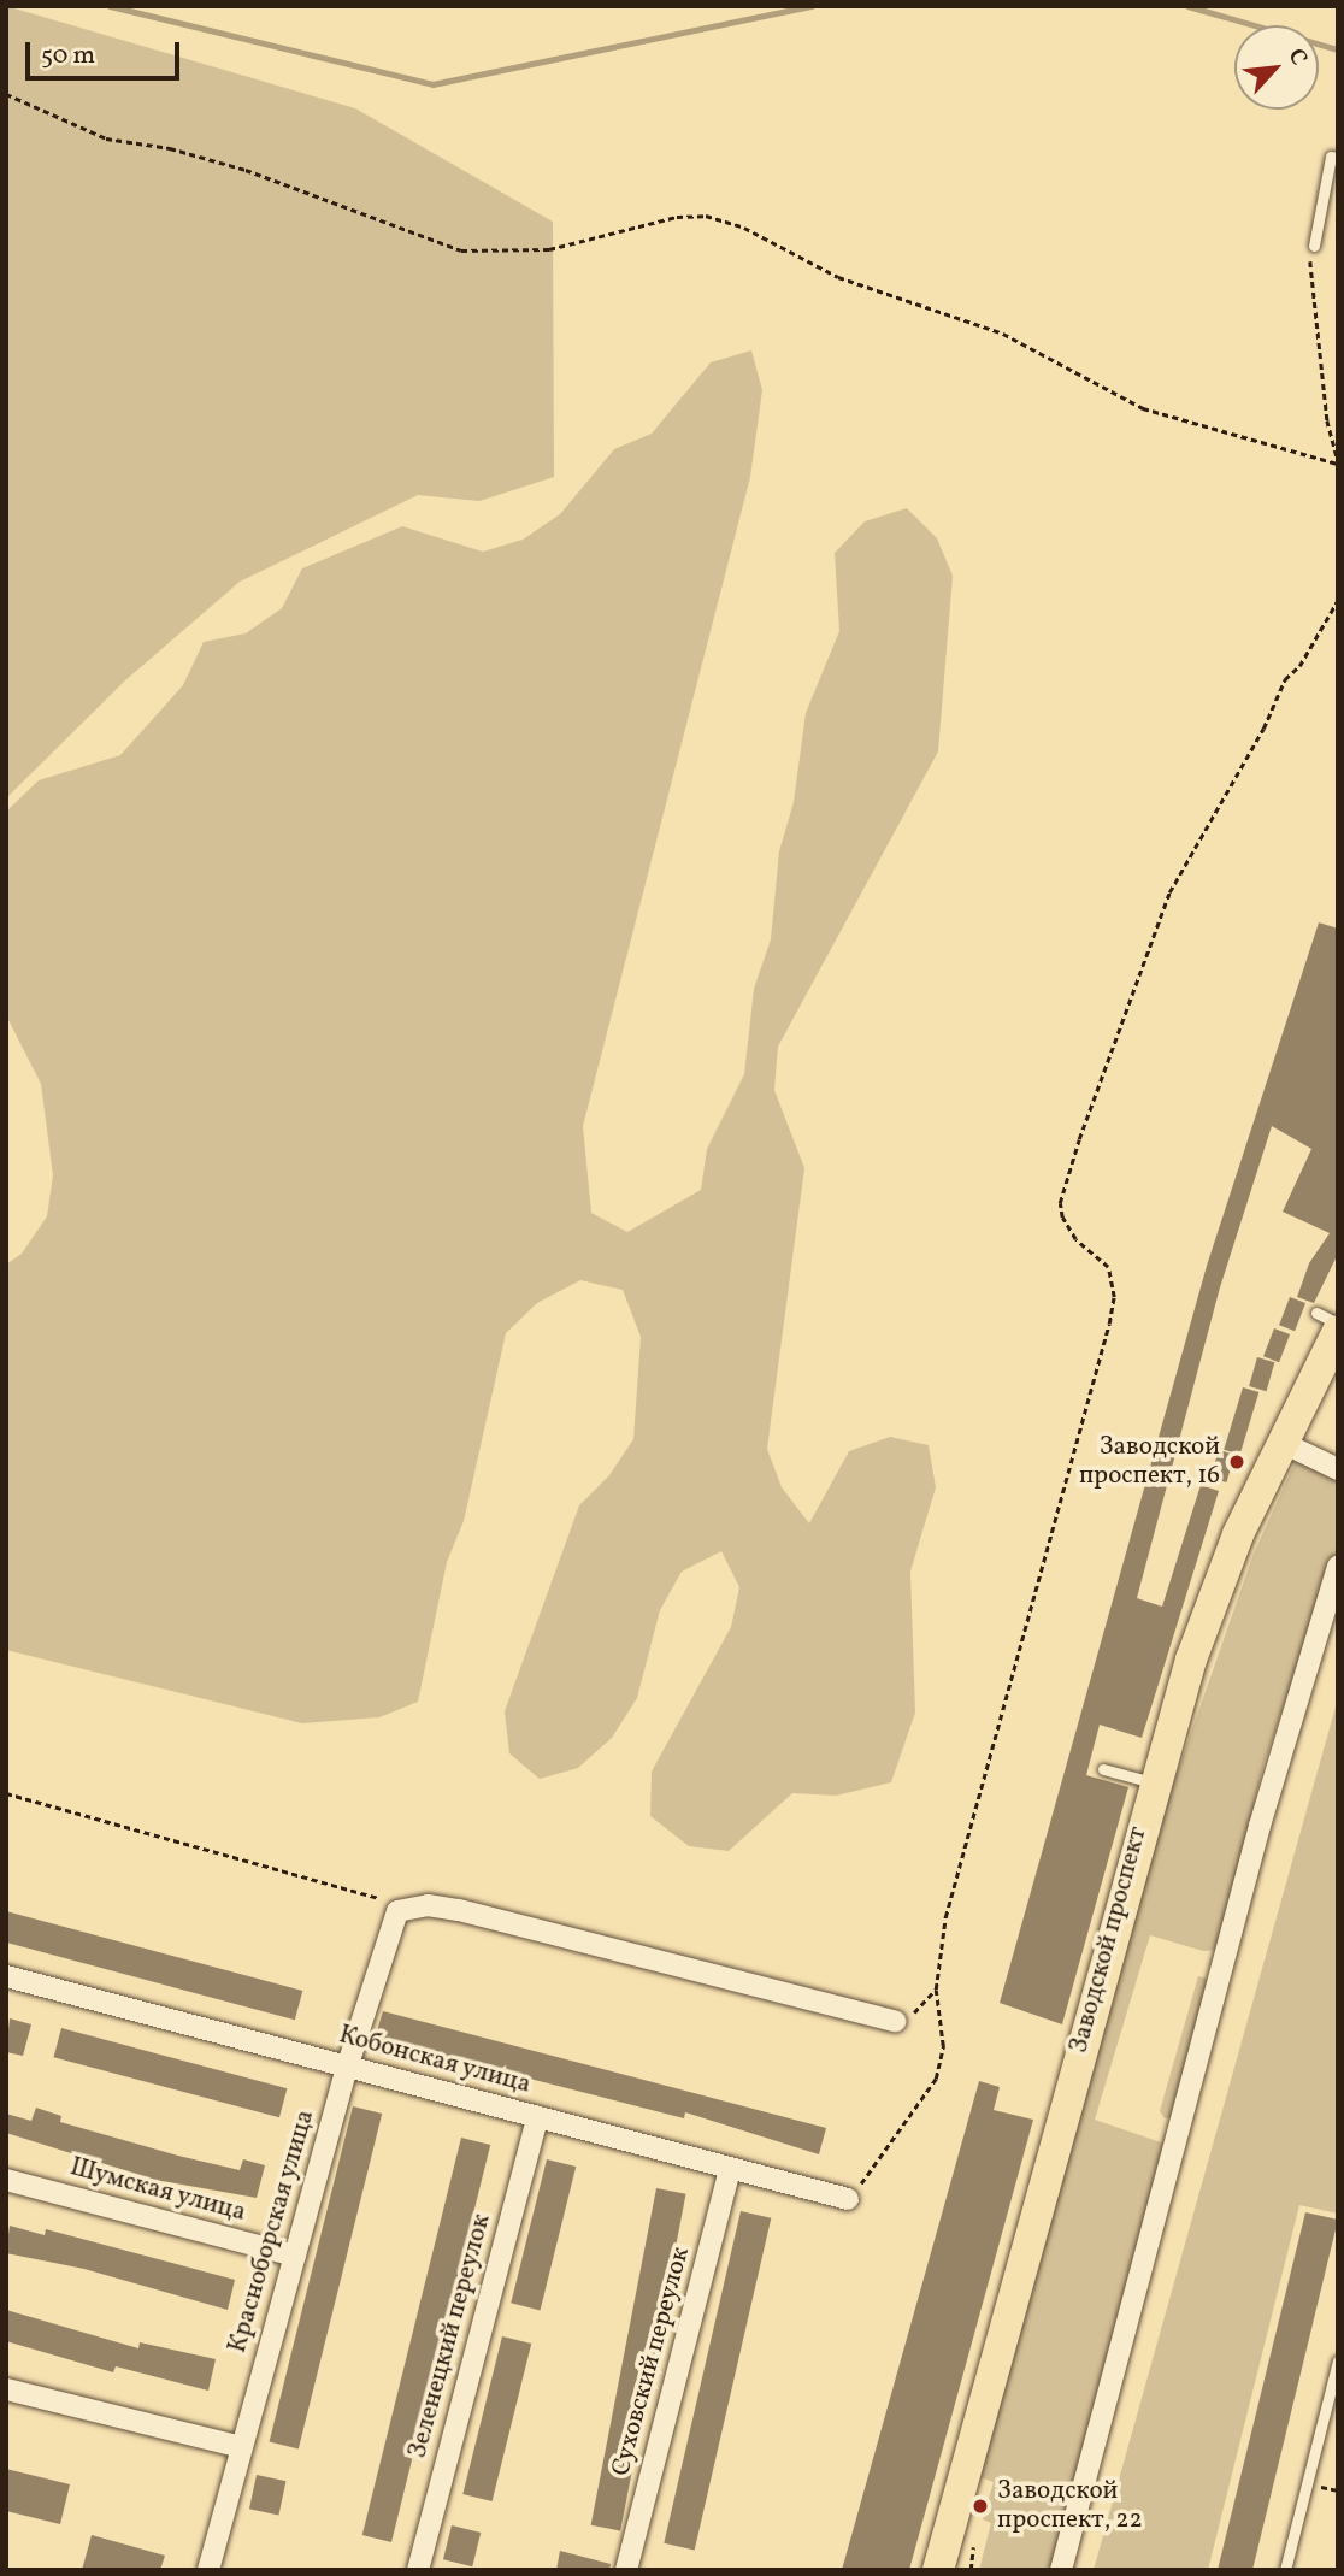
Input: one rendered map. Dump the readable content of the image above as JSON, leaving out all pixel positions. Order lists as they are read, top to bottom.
{
  "streets": {
    "main road": ["Заводской проспект"],
    "street": [
      "Кобонская улица",
      "Шумская улица",
      "Красноборская улица",
      "Зеленецкий переулок",
      "Суховский переулок"
    ]
  },
  "crossings": [
    ["Кобонская улица", "Красноборская улица"],
    ["Кобонская улица", "Зеленецкий переулок"],
    ["Кобонская улица", "Суховский переулок"],
    ["Шумская улица", "Красноборская улица"]
  ],
  "places": ["Заводской проспект, 16", "Заводской проспект, 22"],
  "scale_bar": "50 m",
  "north": "top right"
}
